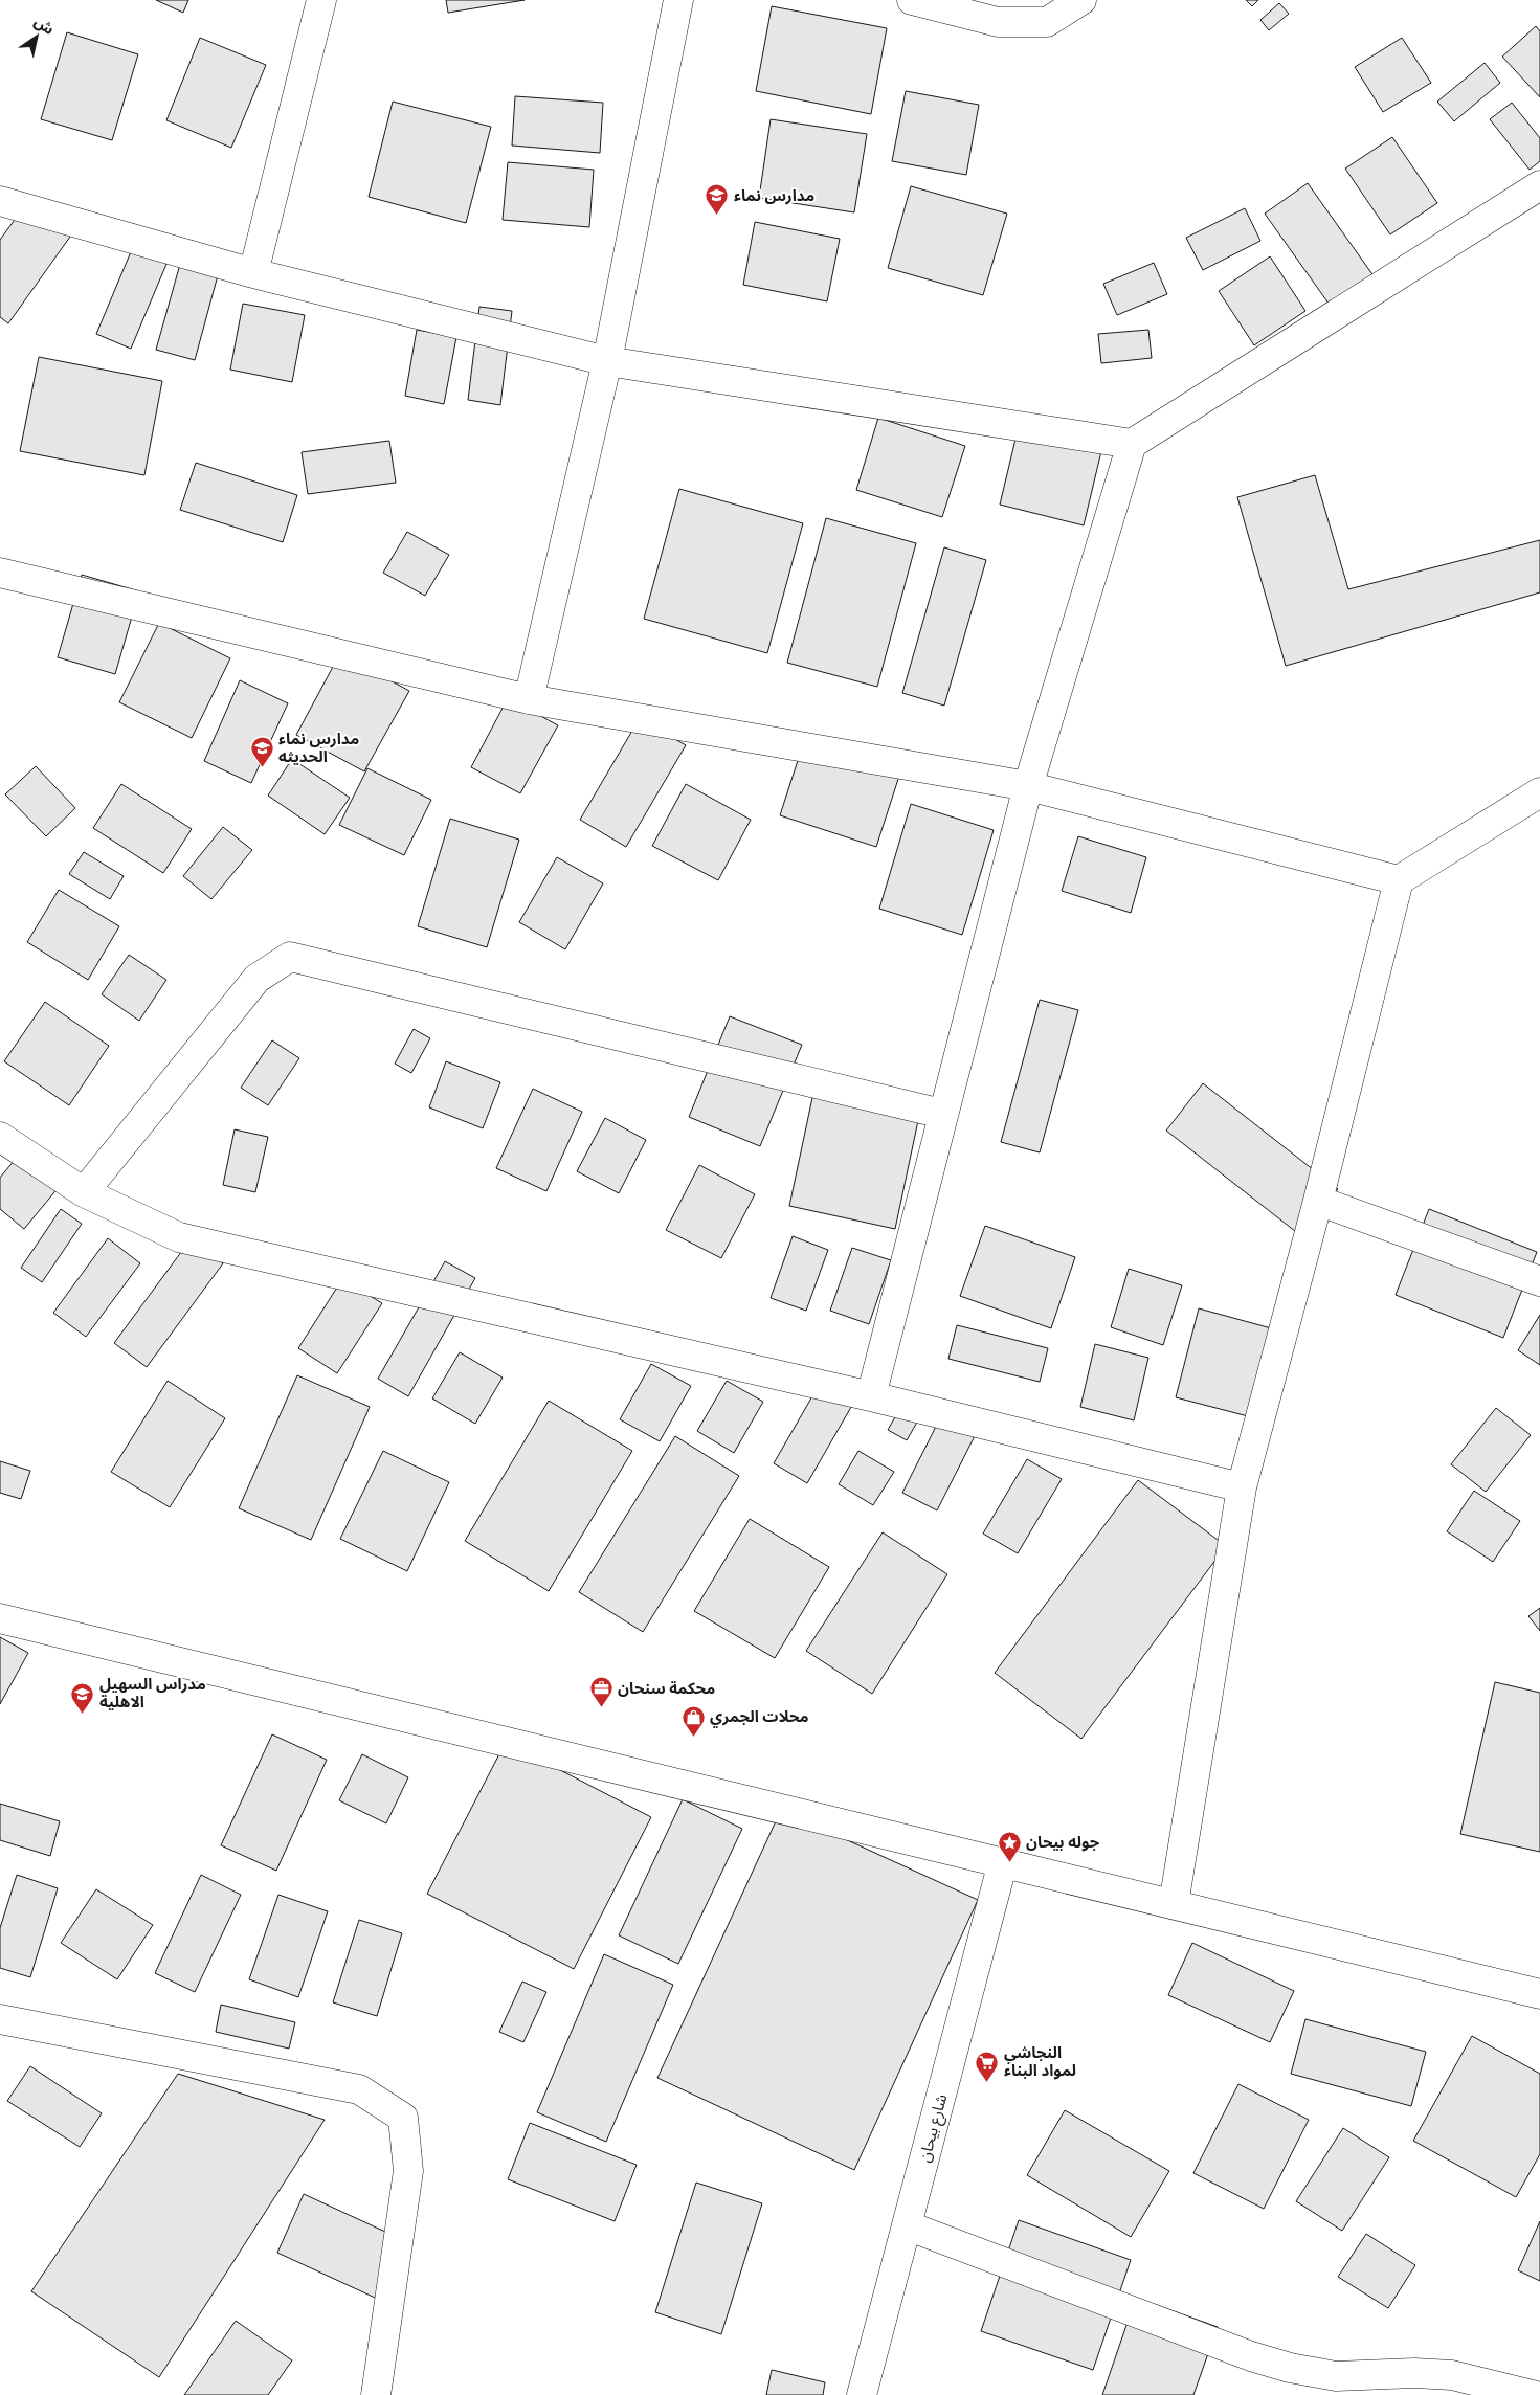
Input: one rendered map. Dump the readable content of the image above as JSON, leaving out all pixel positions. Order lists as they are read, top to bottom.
{
  "streets": {
    "street": ["شارع بيحان"]
  },
  "places": {
    "school or university": ["مدارس نماء", "مدارس نماء الحديثه", "مدراس السهيل الاهلية"],
    "office": ["محكمة سنحان"],
    "shop": ["محلات الجمري"],
    "place": ["جوله بيحان"],
    "supermarket": ["النجاشي لمواد البناء"]
  },
  "north": "top right"
}
